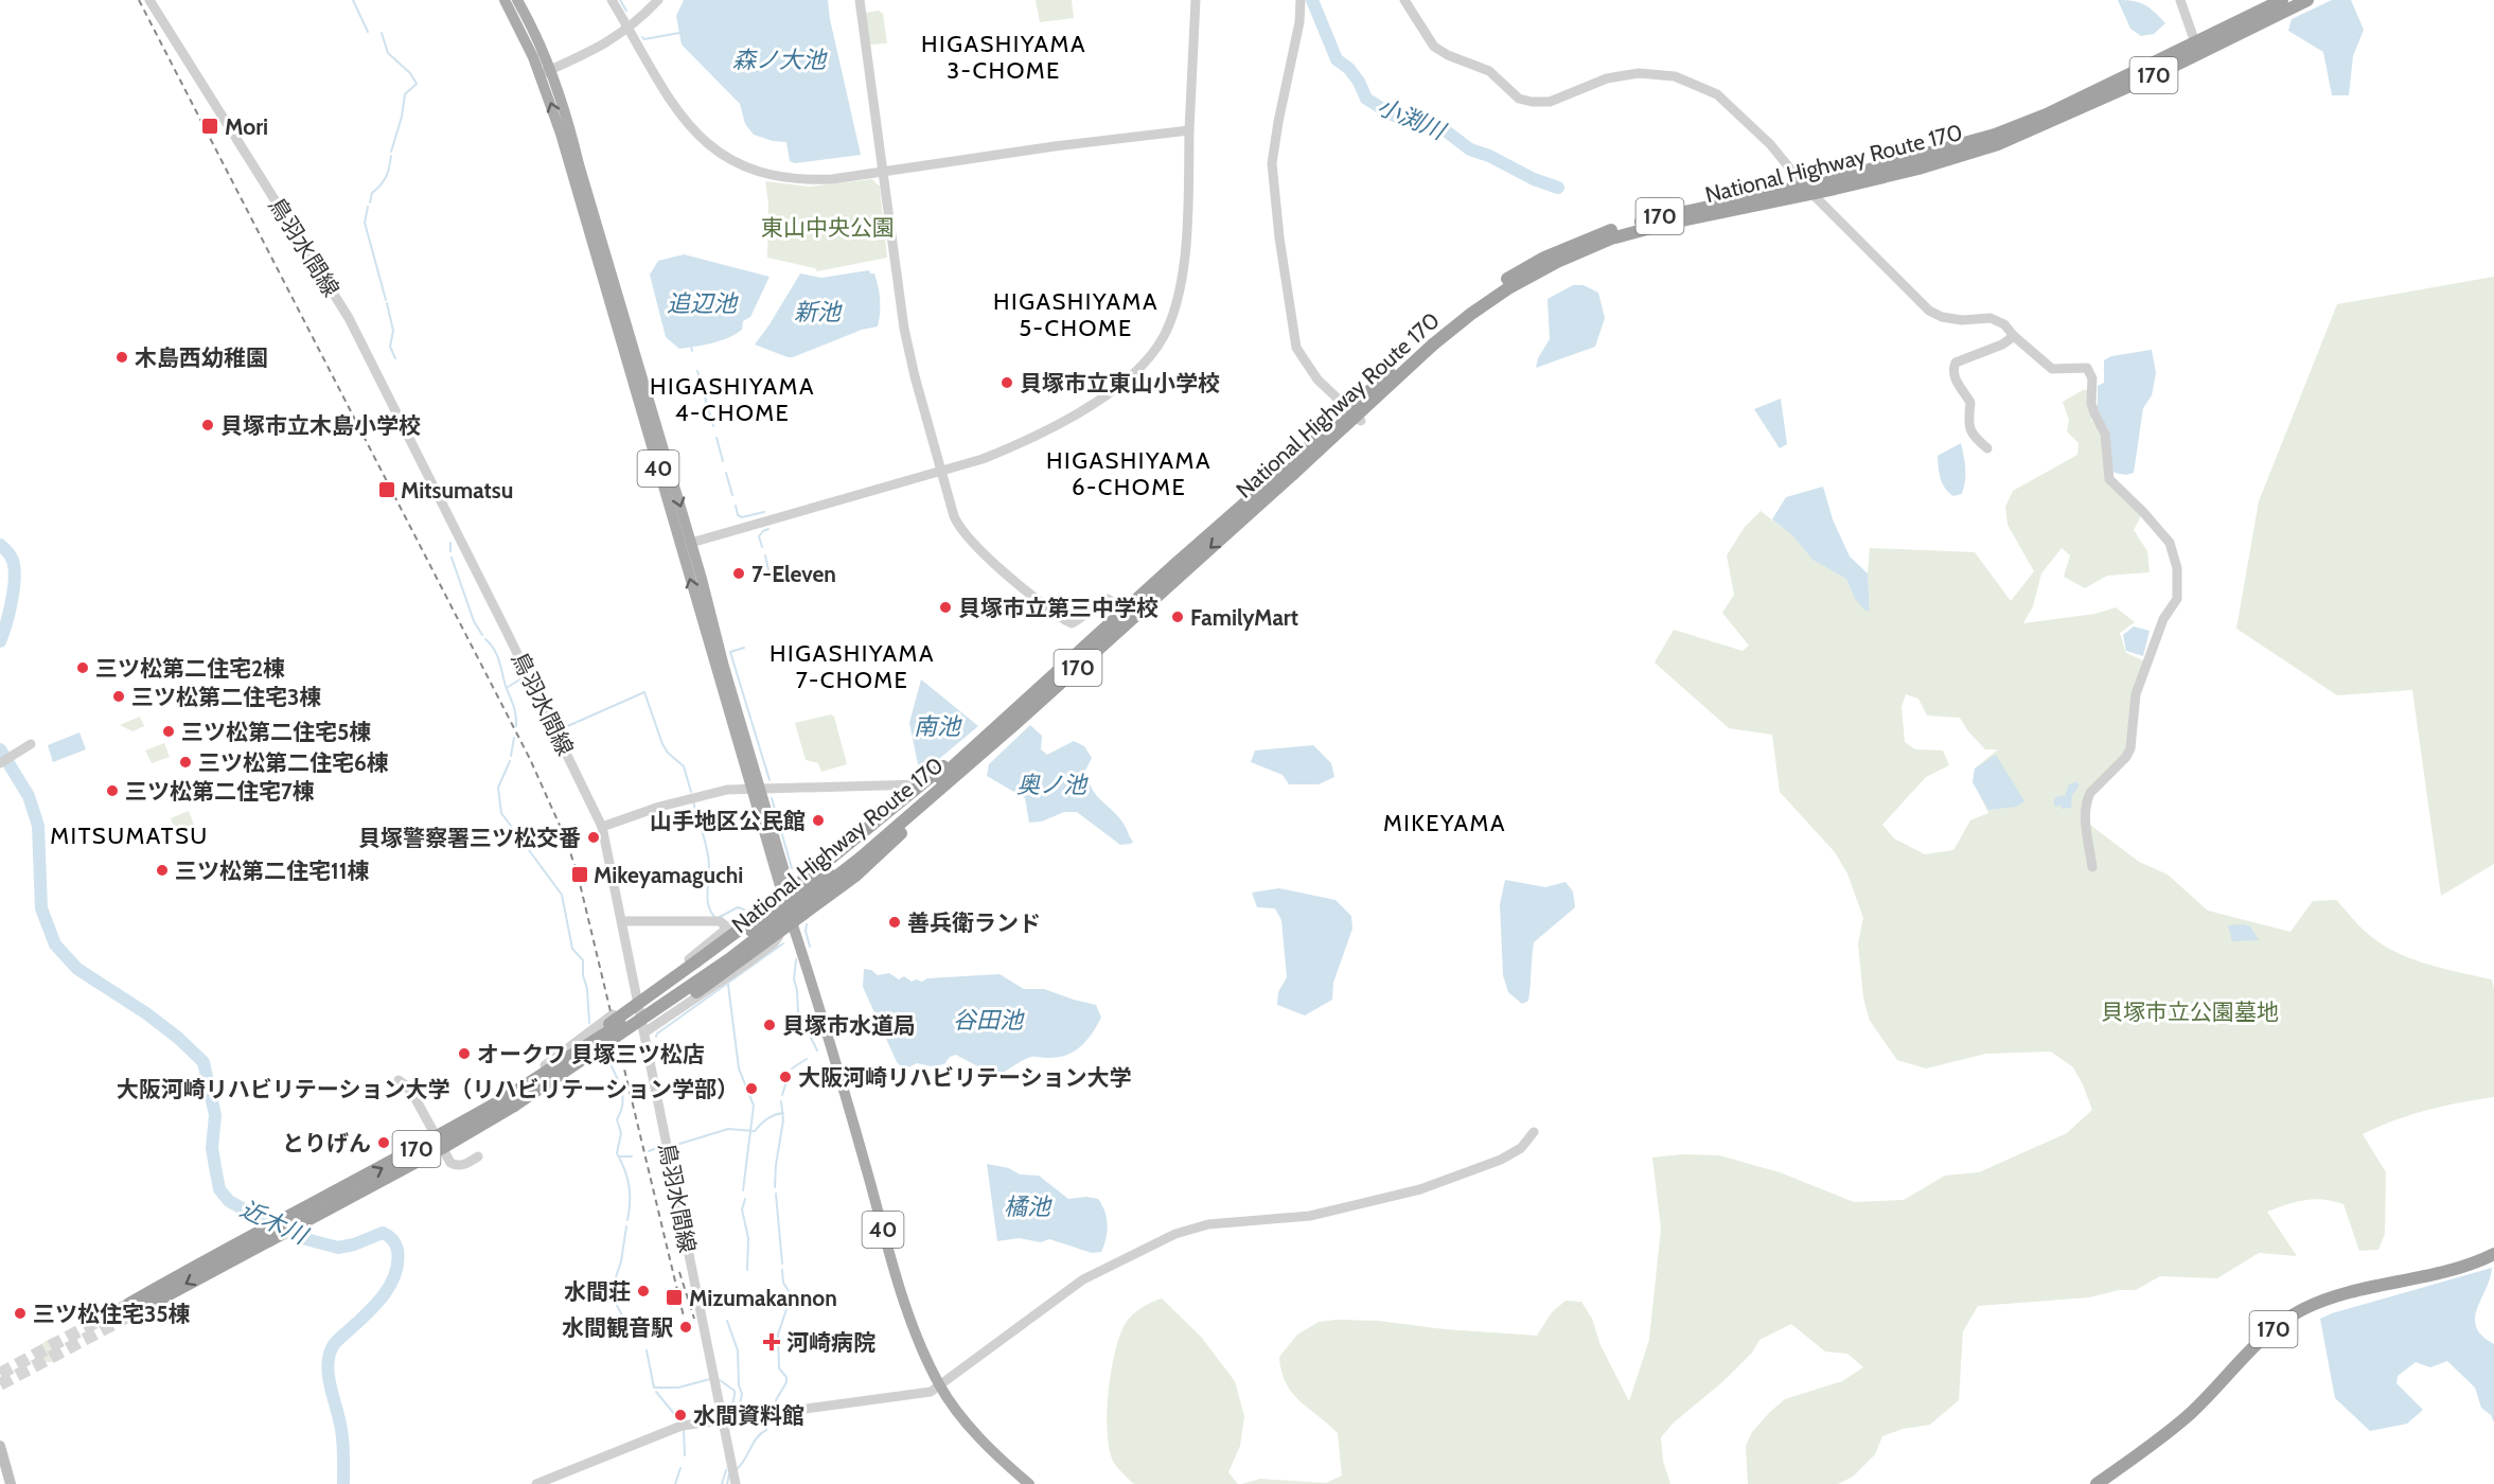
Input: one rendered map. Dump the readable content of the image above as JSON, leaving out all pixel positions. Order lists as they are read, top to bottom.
{
  "streets": {
    "highway": ["170", "National Highway Route 170"],
    "main road": ["40"],
    "street": ["鳥羽水間線"]
  },
  "districts": [
    "HIGASHIYAMA 3-CHOME",
    "HIGASHIYAMA 5-CHOME",
    "HIGASHIYAMA 4-CHOME",
    "HIGASHIYAMA 6-CHOME",
    "HIGASHIYAMA 7-CHOME",
    "MIKEYAMA",
    "MITSUMATSU"
  ],
  "water": [
    "森ノ大池",
    "小渕川",
    "追辺池",
    "新池",
    "南池",
    "奥ノ池",
    "谷田池",
    "橘池",
    "近木川"
  ],
  "parks": ["東山中央公園", "貝塚市立公園墓地"],
  "places": {
    "transit": [
      "Mori",
      "Mitsumatsu",
      "Mikeyamaguchi",
      "Mizumakannon"
    ],
    "other": [
      "木島西幼稚園",
      "貝塚市立東山小学校",
      "貝塚市立木島小学校",
      "7-Eleven",
      "貝塚市立第三中学校",
      "FamilyMart",
      "三ツ松第二住宅2棟",
      "三ツ松第二住宅3棟",
      "三ツ松第二住宅5棟",
      "三ツ松第二住宅6棟",
      "三ツ松第二住宅7棟",
      "山手地区公民館",
      "貝塚警察署三ツ松交番",
      "三ツ松第二住宅11棟",
      "善兵衛ランド",
      "貝塚市水道局",
      "オークワ 貝塚三ツ松店",
      "大阪河崎リハビリテーション大学",
      "大阪河崎リハビリテーション大学（リハビリテーション学部）",
      "とりげん",
      "水間荘",
      "三ツ松住宅35棟",
      "水間観音駅",
      "水間資料館"
    ],
    "health": ["河崎病院"]
  }
}
